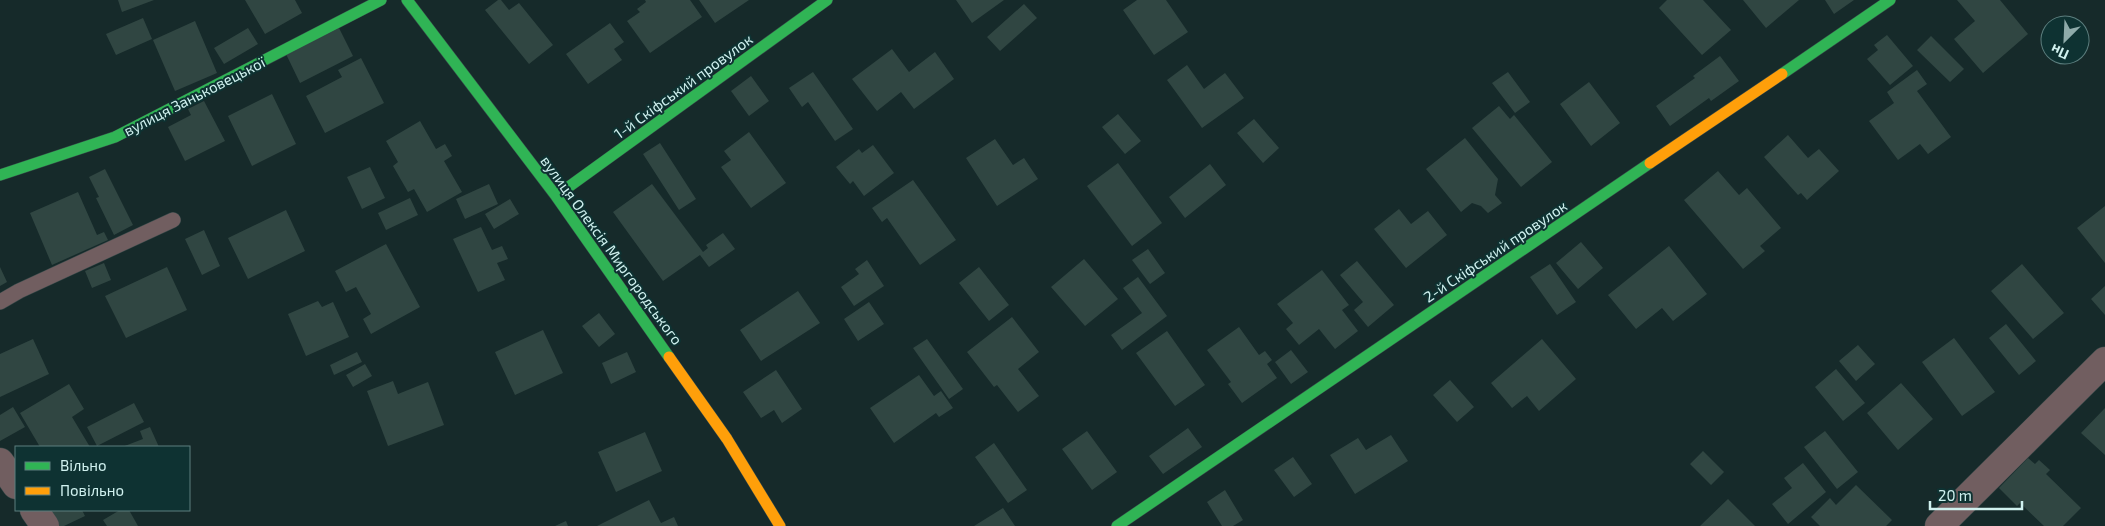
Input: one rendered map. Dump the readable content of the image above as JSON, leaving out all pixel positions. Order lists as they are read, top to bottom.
{
  "streets": {
    "street": [
      "1-й Скіфський провулок",
      "вулиця Заньковецької",
      "вулиця Олексія Миргородського",
      "2-й Скіфський провулок"
    ]
  },
  "crossings": [
    ["1-й Скіфський провулок", "вулиця Олексія Миргородського"]
  ],
  "legend": ["Вільно", "Повільно"],
  "scale_bar": "20 m",
  "north": "bottom left"
}
